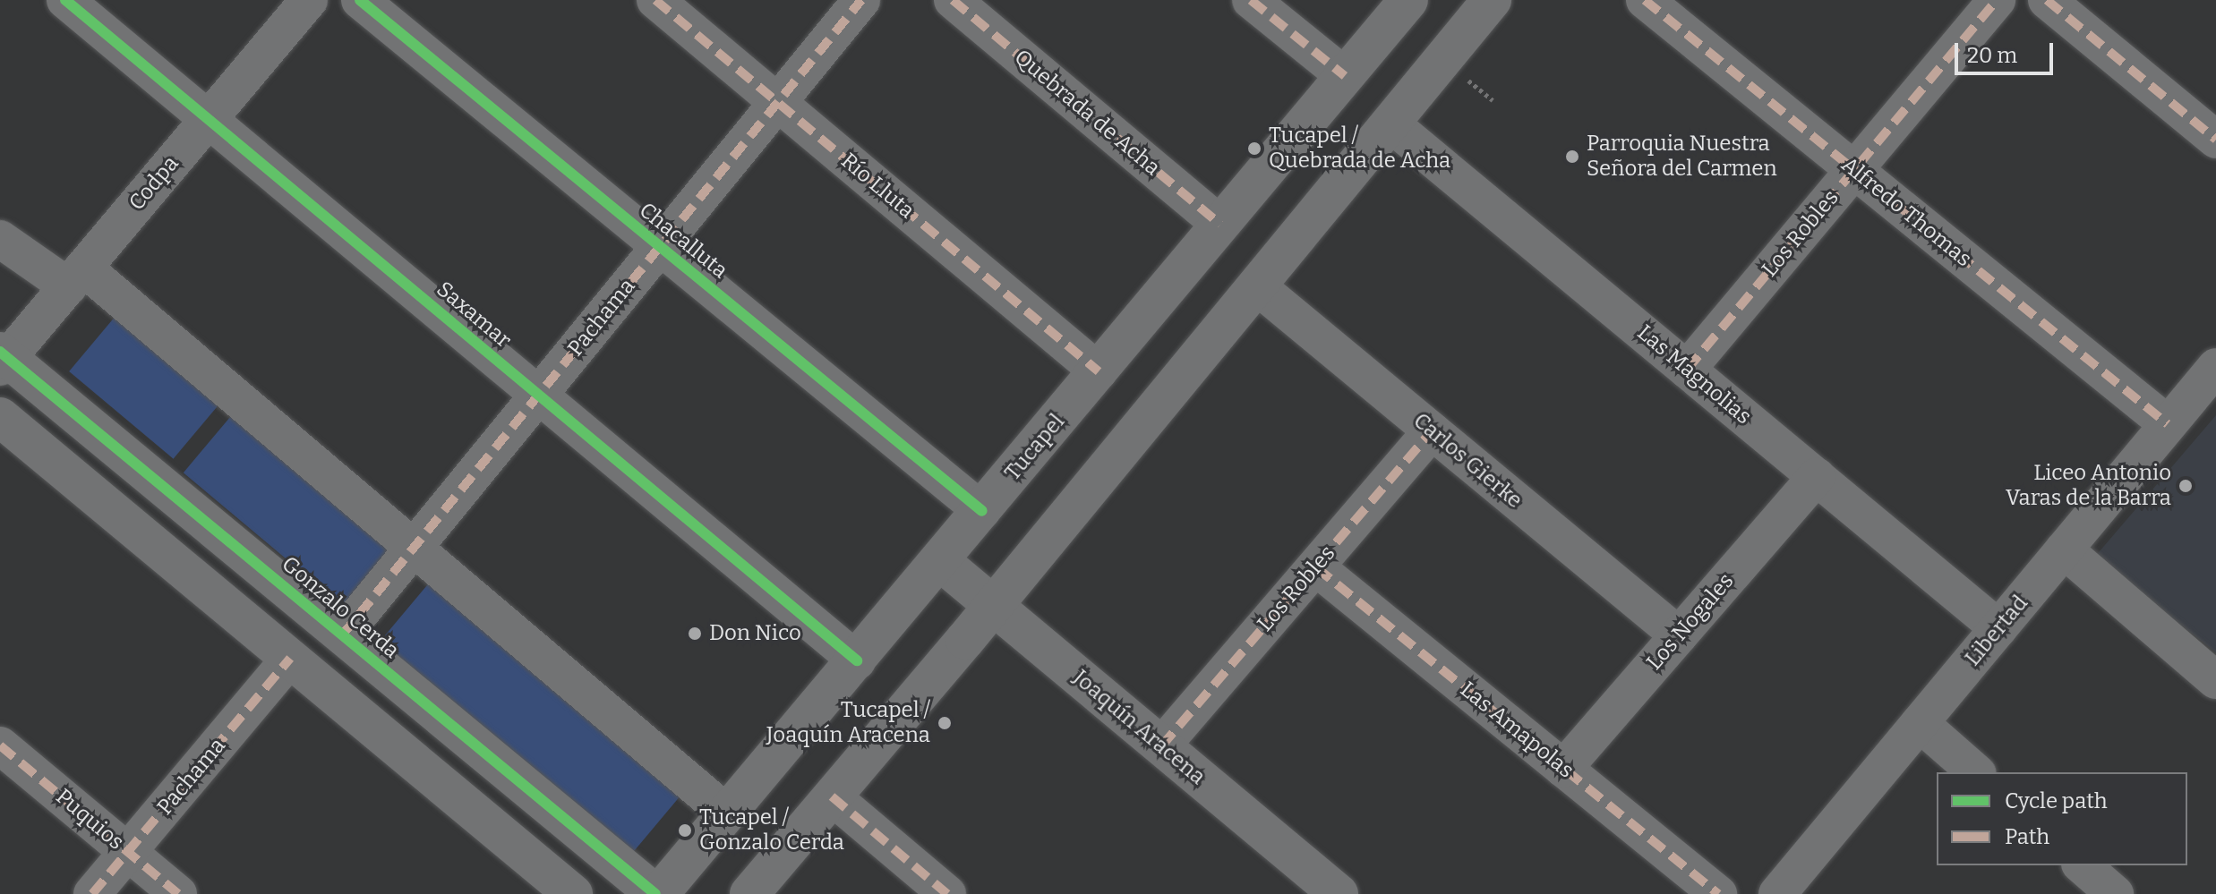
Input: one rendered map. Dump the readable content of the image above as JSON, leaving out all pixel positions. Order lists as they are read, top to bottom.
{
  "streets": {
    "main road": ["Tucapel", "Gonzalo Cerda", "Joaquín Aracena"],
    "street": [
      "Quebrada de Acha",
      "Codpa",
      "Río Lluta",
      "Alfredo Thomas",
      "Los Robles",
      "Chacalluta",
      "Saxamar",
      "Pachama",
      "Las Magnolias",
      "Carlos Gierke",
      "Los Nogales",
      "Libertad",
      "Las Amapolas",
      "Puquios"
    ]
  },
  "crossings": [
    ["Quebrada de Acha", "Tucapel"],
    ["Codpa", "Saxamar"],
    ["Codpa", "Gonzalo Cerda"],
    ["Río Lluta", "Pachama"],
    ["Río Lluta", "Tucapel"],
    ["Alfredo Thomas", "Los Robles"],
    ["Alfredo Thomas", "Libertad"],
    ["Los Robles", "Las Magnolias"],
    ["Los Robles", "Carlos Gierke"],
    ["Los Robles", "Joaquín Aracena"],
    ["Los Robles", "Las Amapolas"],
    ["Chacalluta", "Pachama"],
    ["Chacalluta", "Tucapel"],
    ["Saxamar", "Pachama"],
    ["Saxamar", "Tucapel"],
    ["Pachama", "Gonzalo Cerda"],
    ["Pachama", "Puquios"],
    ["Las Magnolias", "Los Nogales"],
    ["Las Magnolias", "Libertad"],
    ["Tucapel", "Gonzalo Cerda"],
    ["Tucapel", "Joaquín Aracena"],
    ["Carlos Gierke", "Los Nogales"],
    ["Los Nogales", "Las Amapolas"]
  ],
  "places": [
    "Tucapel / Quebrada de Acha",
    "Parroquia Nuestra Señora del Carmen",
    "Liceo Antonio Varas de la Barra",
    "Don Nico",
    "Tucapel / Joaquín Aracena",
    "Tucapel / Gonzalo Cerda"
  ],
  "legend": ["Cycle path", "Path"],
  "scale_bar": "20 m"
}
